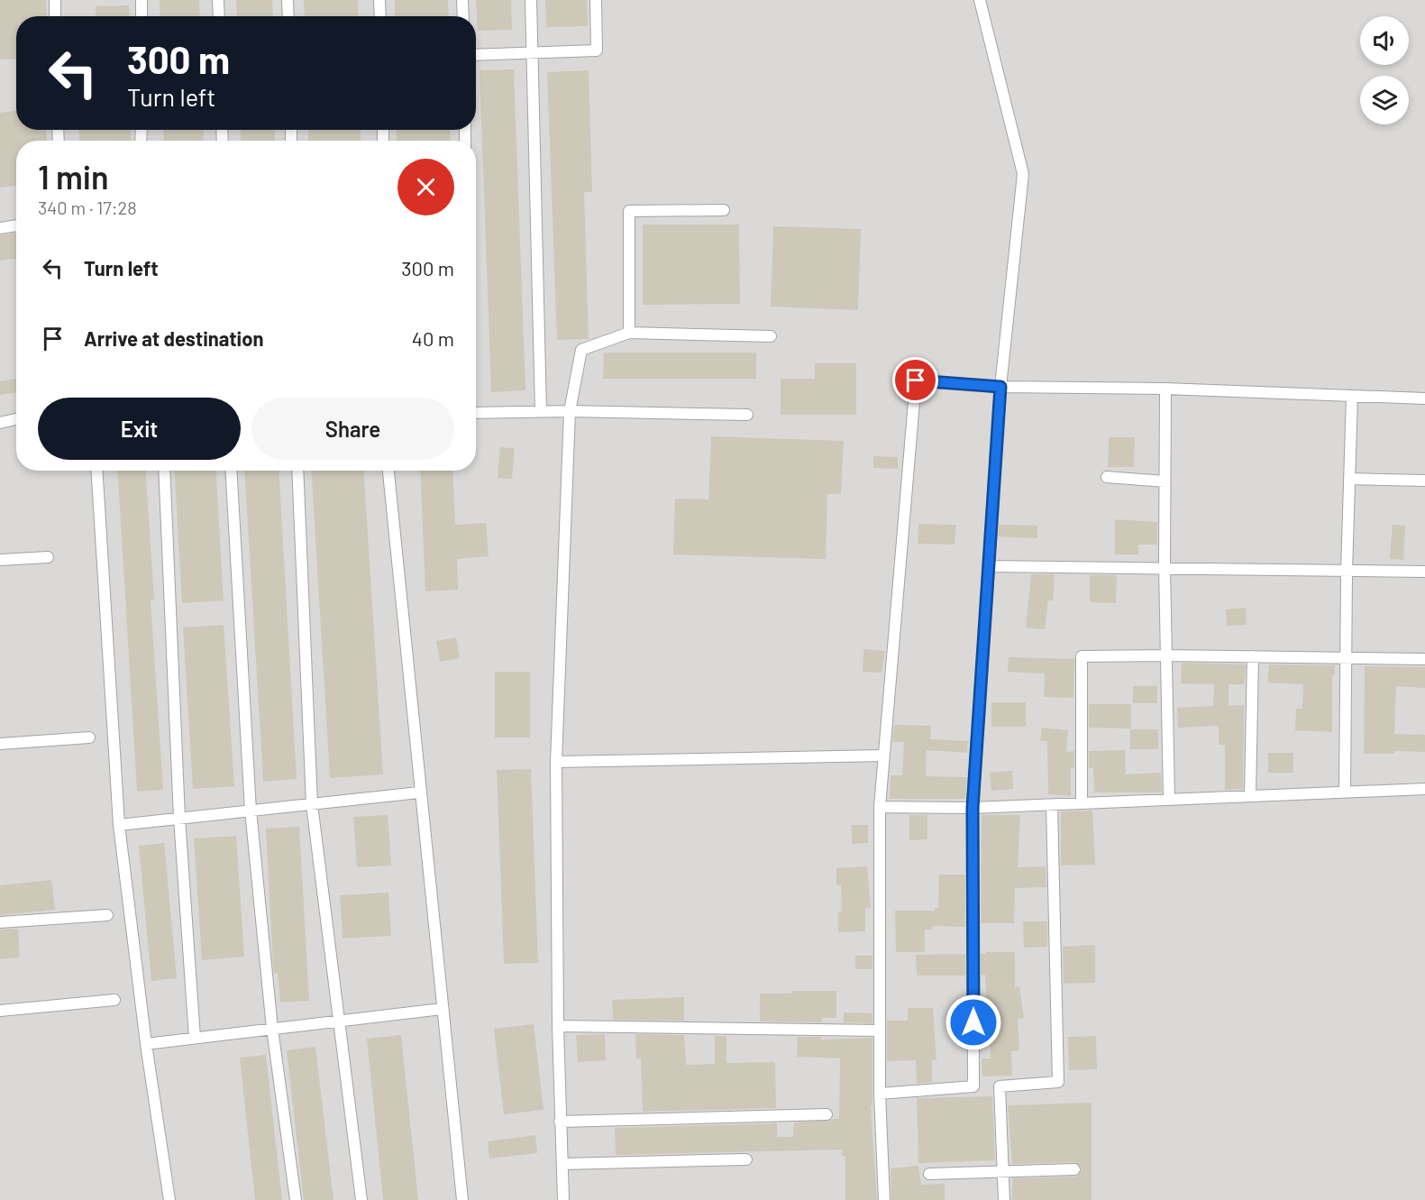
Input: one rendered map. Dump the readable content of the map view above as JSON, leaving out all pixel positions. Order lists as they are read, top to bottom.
{
  "page": {
    "turn": ["300 m", "Turn left"],
    "heading": ["1 min", "340 m · 17:28"],
    "list": [
      {
        "name": "Turn left",
        "value": "300 m"
      },
      {
        "name": "Arrive at destination",
        "value": "40 m"
      }
    ],
    "buttons": ["Exit", "Share"]
  }
}
